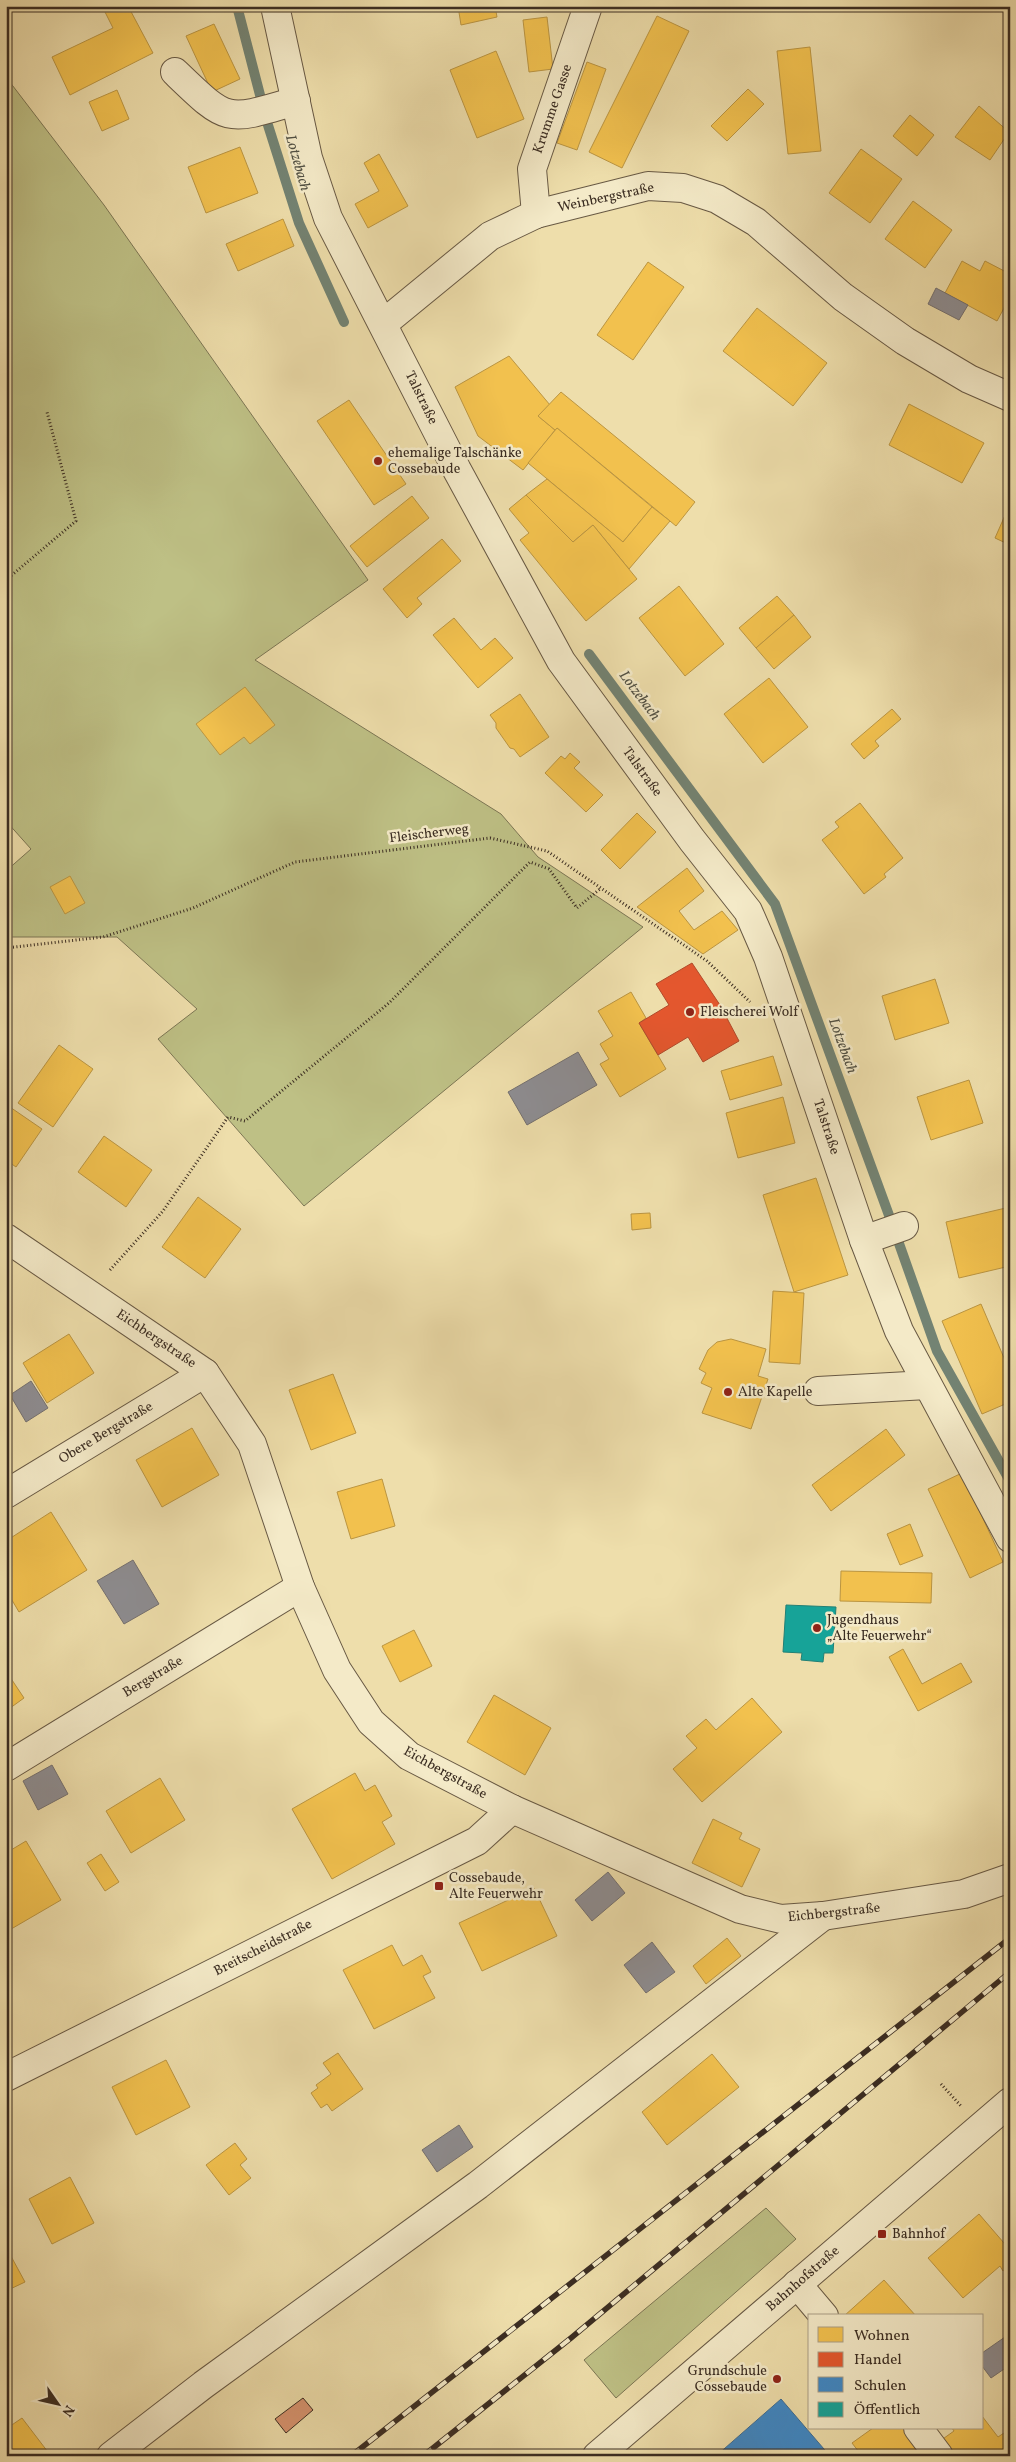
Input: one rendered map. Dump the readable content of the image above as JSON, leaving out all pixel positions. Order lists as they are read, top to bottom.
{
  "streets": {
    "street": [
      "Krumme Gasse",
      "Weinbergstraße",
      "Talstraße",
      "Eichbergstraße",
      "Obere Bergstraße",
      "Bergstraße",
      "Breitscheidstraße",
      "Bahnhofstraße"
    ],
    "path": ["Fleischerweg"]
  },
  "crossings": [
    ["Krumme Gasse", "Weinbergstraße"],
    ["Weinbergstraße", "Talstraße"],
    ["Eichbergstraße", "Obere Bergstraße"],
    ["Eichbergstraße", "Bergstraße"],
    ["Eichbergstraße", "Breitscheidstraße"]
  ],
  "water": ["Lotzebach"],
  "places": {
    "other": [
      "ehemalige Talschänke Cossebaude",
      "Fleischerei Wolf",
      "Alte Kapelle",
      "Jugendhaus „Alte Feuerwehr“",
      "Grundschule Cossebaude"
    ],
    "transit": ["Cossebaude, Alte Feuerwehr", "Bahnhof"]
  },
  "legend": [
    "Wohnen",
    "Handel",
    "Schulen",
    "Öffentlich"
  ],
  "north": "bottom right"
}
